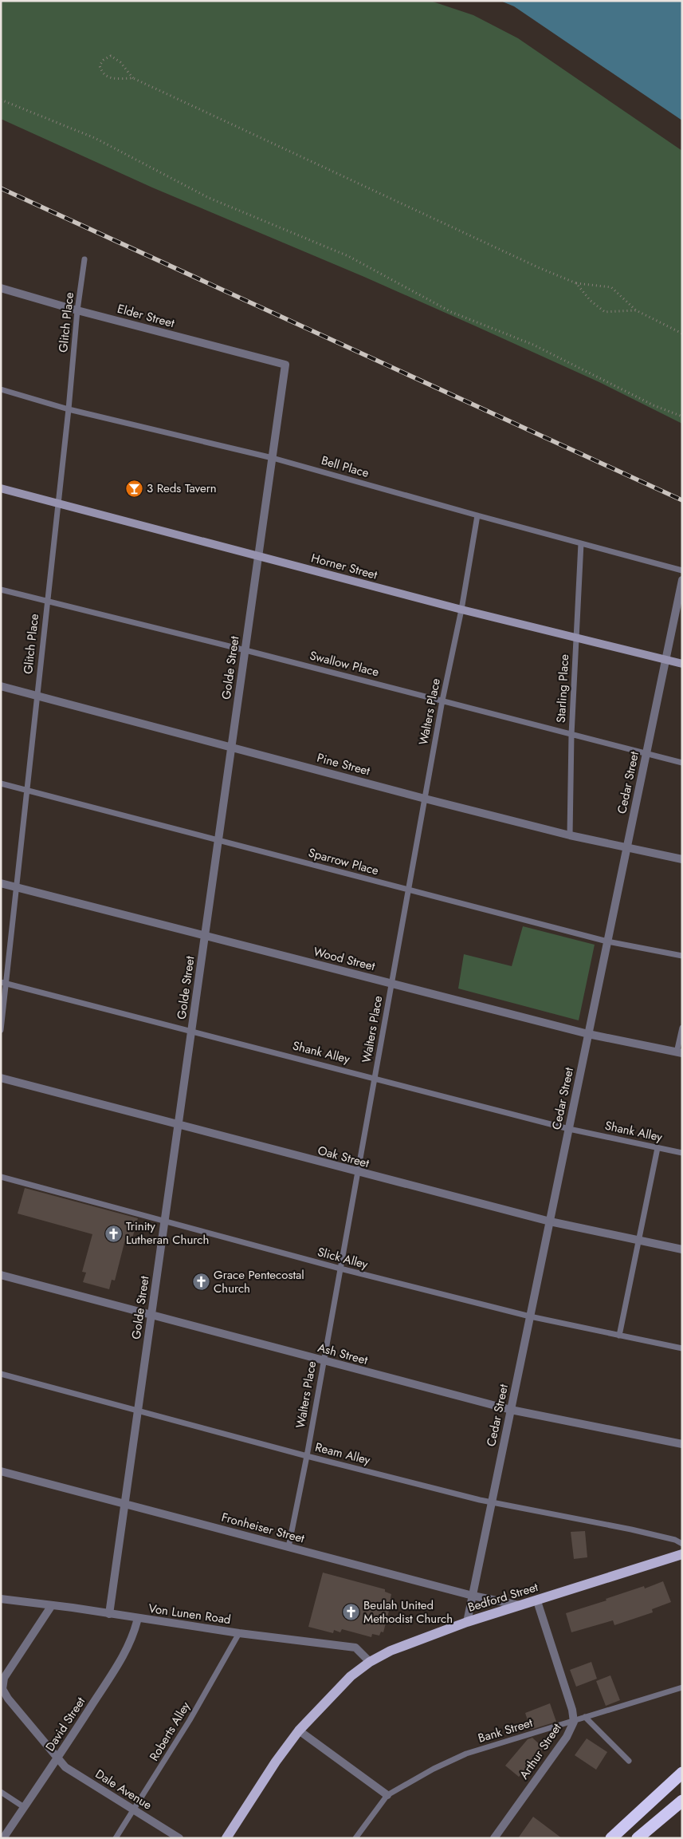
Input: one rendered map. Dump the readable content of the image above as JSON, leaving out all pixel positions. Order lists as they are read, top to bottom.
{
  "streets": {
    "main road": ["Horner Street", "Bedford Street"],
    "street": [
      "Elder Street",
      "Golde Street",
      "Pine Street",
      "Cedar Street",
      "Wood Street",
      "Oak Street",
      "Ash Street",
      "Fronheiser Street",
      "Von Lunen Road",
      "David Street",
      "Arthur Street",
      "Dale Avenue"
    ],
    "lane": [
      "Glitch Place",
      "Bell Place",
      "Swallow Place",
      "Starling Place",
      "Walters Place",
      "Sparrow Place",
      "Shank Alley",
      "Slick Alley",
      "Ream Alley",
      "Bank Street",
      "Roberts Alley"
    ]
  },
  "crossings": [
    ["Elder Street", "Glitch Place"],
    ["Elder Street", "Golde Street"],
    ["Glitch Place", "Bell Place"],
    ["Glitch Place", "Horner Street"],
    ["Glitch Place", "Swallow Place"],
    ["Glitch Place", "Pine Street"],
    ["Glitch Place", "Sparrow Place"],
    ["Glitch Place", "Wood Street"],
    ["Glitch Place", "Shank Alley"],
    ["Bell Place", "Golde Street"],
    ["Bell Place", "Starling Place"],
    ["Bell Place", "Walters Place"],
    ["Horner Street", "Golde Street"],
    ["Horner Street", "Starling Place"],
    ["Horner Street", "Walters Place"],
    ["Horner Street", "Cedar Street"],
    ["Swallow Place", "Golde Street"],
    ["Swallow Place", "Starling Place"],
    ["Swallow Place", "Walters Place"],
    ["Swallow Place", "Cedar Street"],
    ["Golde Street", "Pine Street"],
    ["Golde Street", "Sparrow Place"],
    ["Golde Street", "Wood Street"],
    ["Golde Street", "Shank Alley"],
    ["Golde Street", "Oak Street"],
    ["Golde Street", "Slick Alley"],
    ["Golde Street", "Ash Street"],
    ["Golde Street", "Ream Alley"],
    ["Golde Street", "Fronheiser Street"],
    ["Golde Street", "Von Lunen Road"],
    ["Starling Place", "Pine Street"],
    ["Walters Place", "Pine Street"],
    ["Walters Place", "Sparrow Place"],
    ["Walters Place", "Wood Street"],
    ["Walters Place", "Shank Alley"],
    ["Walters Place", "Oak Street"],
    ["Walters Place", "Slick Alley"],
    ["Walters Place", "Ash Street"],
    ["Walters Place", "Ream Alley"],
    ["Walters Place", "Fronheiser Street"],
    ["Pine Street", "Cedar Street"],
    ["Cedar Street", "Sparrow Place"],
    ["Cedar Street", "Wood Street"],
    ["Cedar Street", "Shank Alley"],
    ["Cedar Street", "Oak Street"],
    ["Cedar Street", "Slick Alley"],
    ["Cedar Street", "Ash Street"],
    ["Cedar Street", "Ream Alley"],
    ["Cedar Street", "Fronheiser Street"],
    ["Cedar Street", "Bedford Street"],
    ["Fronheiser Street", "Bedford Street"],
    ["Bedford Street", "Von Lunen Road"],
    ["Bedford Street", "Arthur Street"],
    ["Von Lunen Road", "David Street"],
    ["Von Lunen Road", "Roberts Alley"],
    ["David Street", "Dale Avenue"],
    ["Bank Street", "Arthur Street"],
    ["Roberts Alley", "Dale Avenue"]
  ],
  "places": {
    "bar": ["3 Reds Tavern"],
    "church": ["Trinity Lutheran Church", "Grace Pentecostal Church", "Beulah United Methodist Church"]
  }
}
